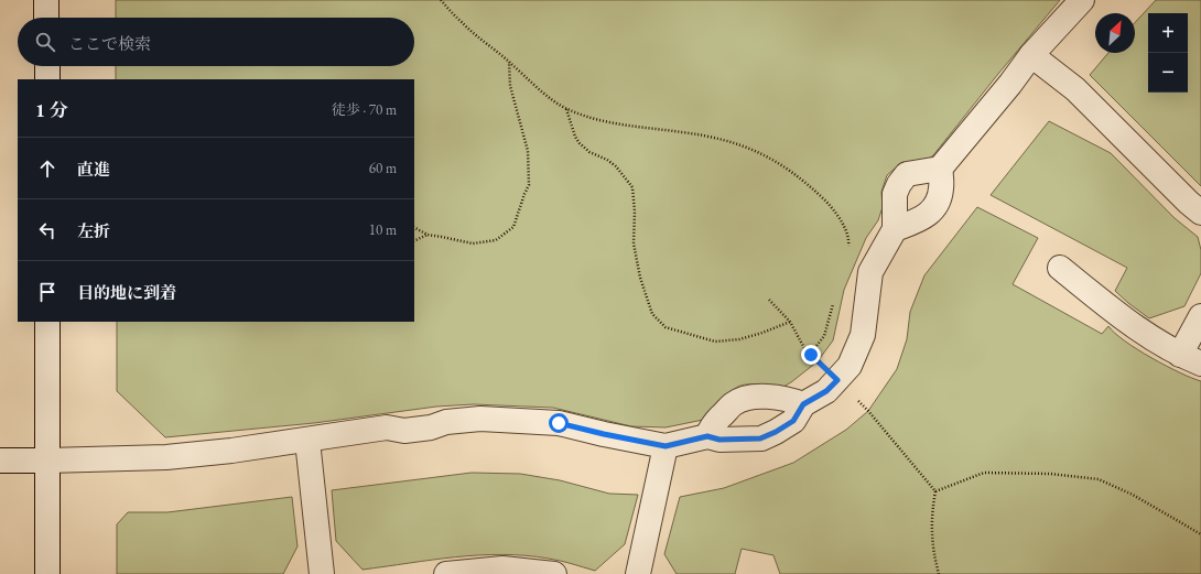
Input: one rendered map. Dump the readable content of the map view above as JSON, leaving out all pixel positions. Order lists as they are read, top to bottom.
{
  "north": "top right",
  "page": {
    "map_buttons": ["+", "−"],
    "search": "ここで検索",
    "heading": ["1 分", "徒歩 · 70 m"],
    "list": [
      ["直進", "60 m"],
      ["左折", "10 m"],
      "目的地に到着"
    ]
  }
}
